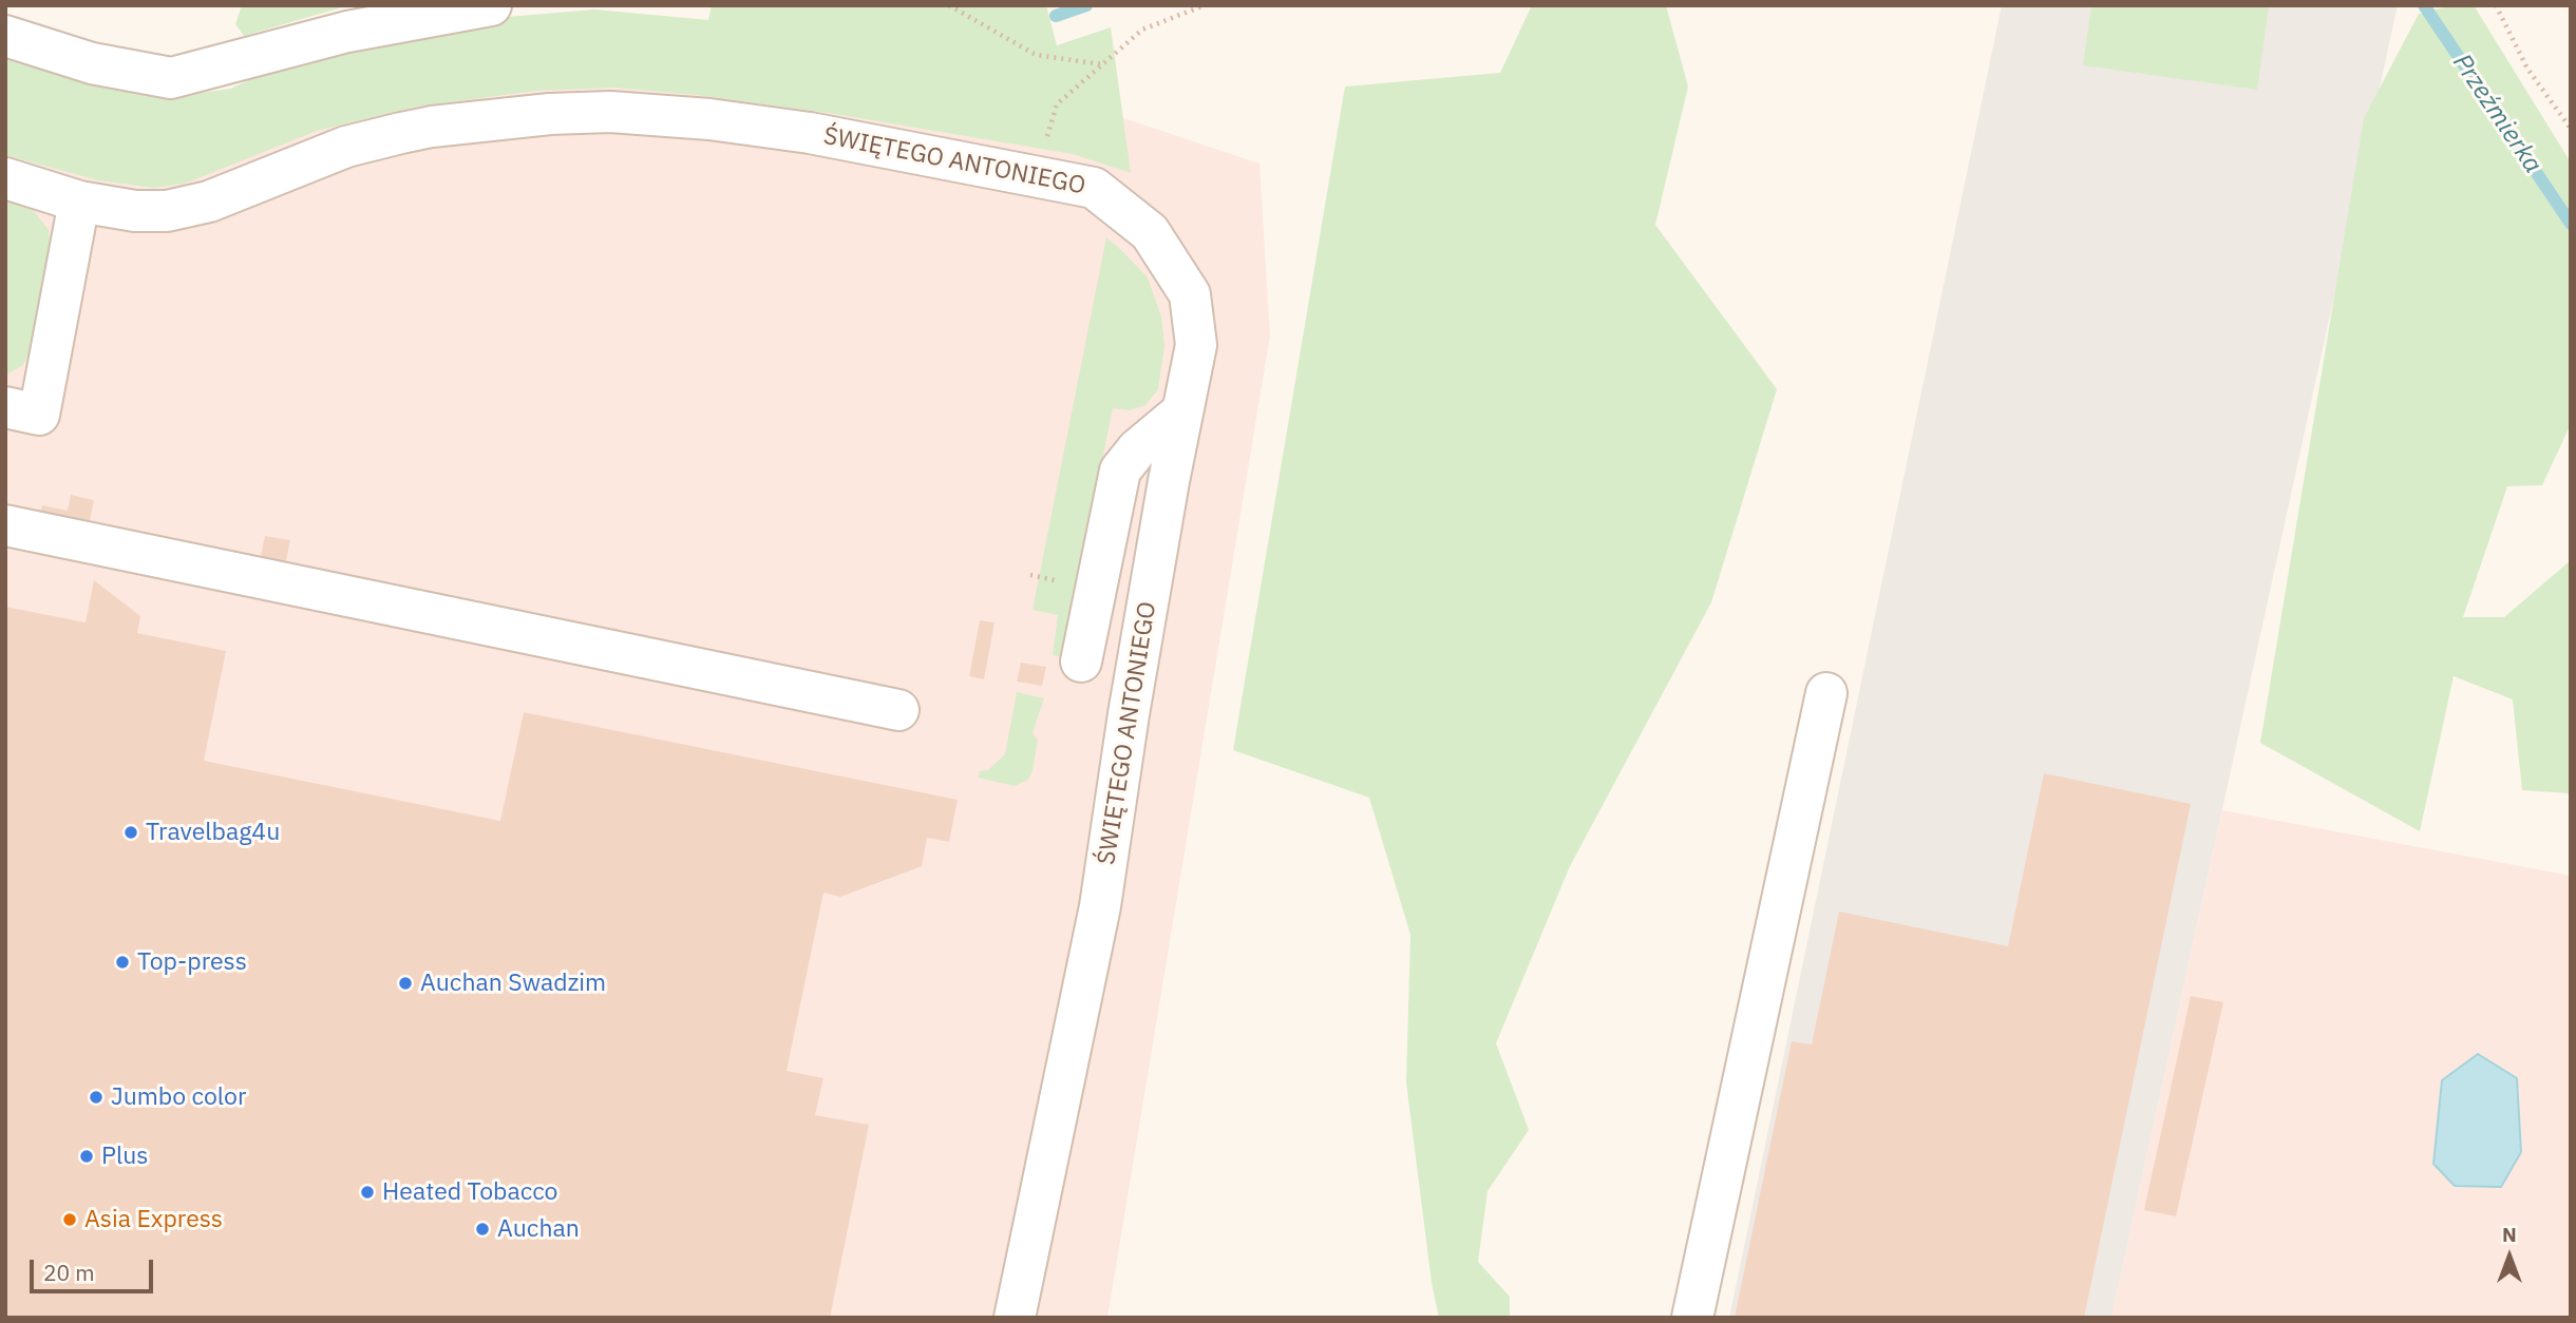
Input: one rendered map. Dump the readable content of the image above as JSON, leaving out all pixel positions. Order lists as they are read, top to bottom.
{
  "streets": {
    "street": ["ŚWIĘTEGO ANTONIEGO"]
  },
  "water": ["Przeźmierka"],
  "places": [
    "Travelbag4u",
    "Top-press",
    "Auchan Swadzim",
    "Jumbo color",
    "Plus",
    "Heated Tobacco",
    "Asia Express",
    "Auchan"
  ],
  "scale_bar": "20 m",
  "north": "top"
}
